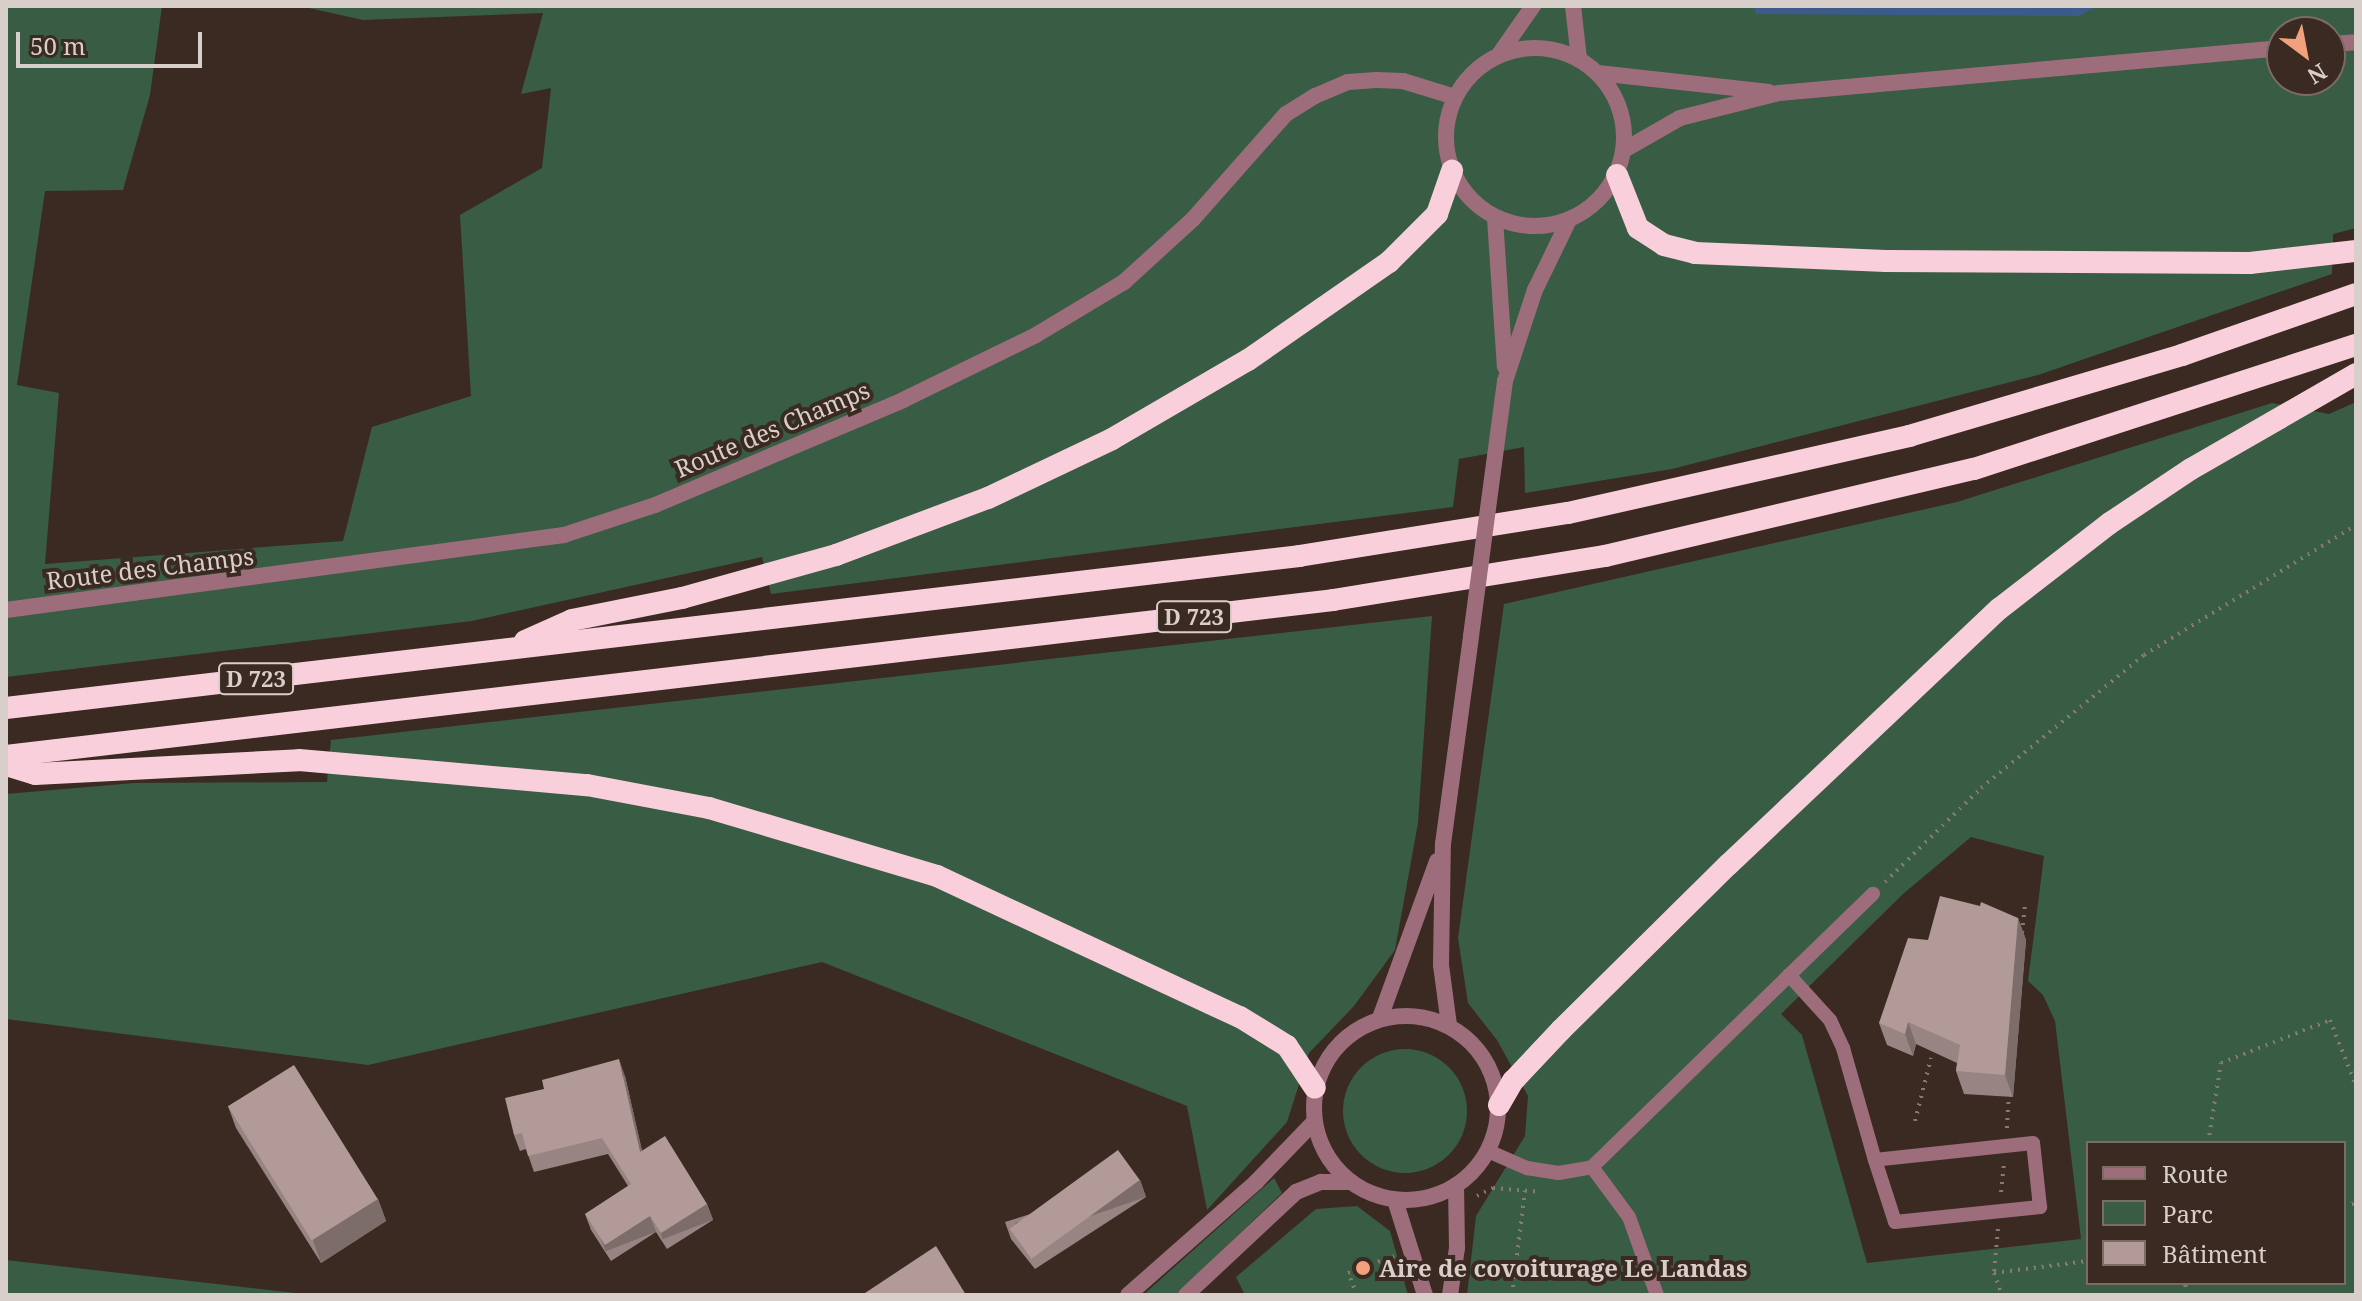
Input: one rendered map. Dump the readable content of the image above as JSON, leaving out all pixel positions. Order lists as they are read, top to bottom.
{
  "streets": {
    "highway": ["D 723"],
    "street": ["Route des Champs"]
  },
  "places": ["Aire de covoiturage Le Landas"],
  "legend": ["Route", "Parc", "Bâtiment"],
  "scale_bar": "50 m",
  "north": "bottom right"
}
